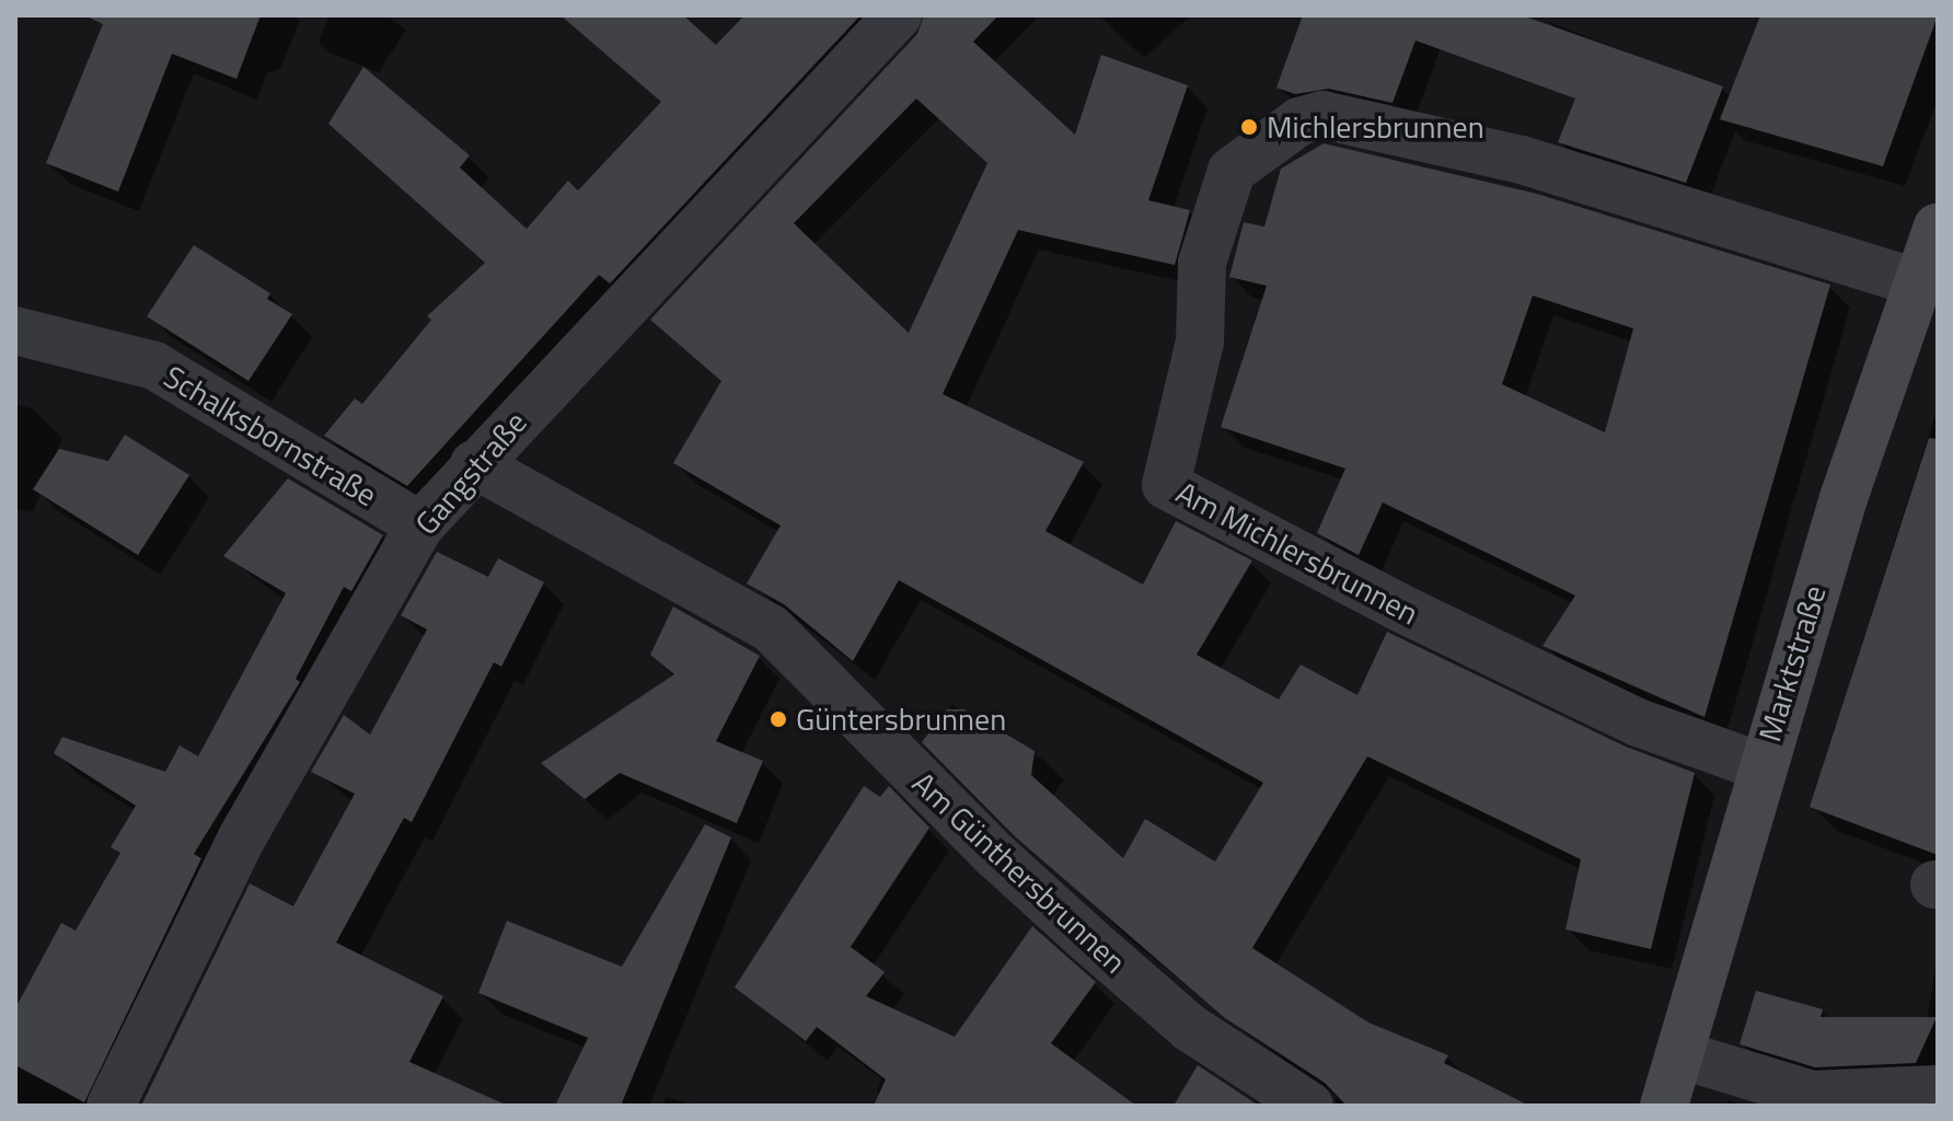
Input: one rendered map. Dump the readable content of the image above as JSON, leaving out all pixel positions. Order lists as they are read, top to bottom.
{
  "streets": {
    "street": [
      "Schalksbornstraße",
      "Gangstraße",
      "Am Michlersbrunnen",
      "Marktstraße",
      "Am Günthersbrunnen"
    ]
  },
  "crossings": [
    ["Schalksbornstraße", "Gangstraße"],
    ["Gangstraße", "Am Günthersbrunnen"],
    ["Am Michlersbrunnen", "Marktstraße"]
  ],
  "places": ["Michlersbrunnen", "Güntersbrunnen"]
}
